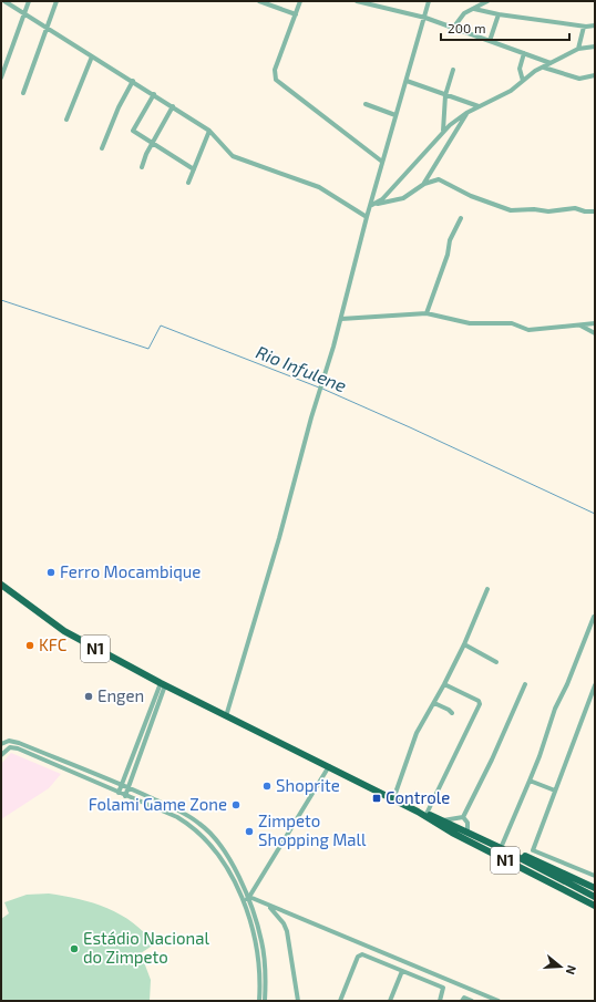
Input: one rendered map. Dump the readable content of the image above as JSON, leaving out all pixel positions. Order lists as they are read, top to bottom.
{
  "streets": {
    "highway": ["N1"]
  },
  "water": ["Rio Infulene"],
  "places": {
    "other": [
      "Ferro Mocambique",
      "KFC",
      "Engen",
      "Shoprite",
      "Folami Game Zone",
      "Zimpeto Shopping Mall",
      "Estádio Nacional do Zimpeto"
    ],
    "transit": ["Controle"]
  },
  "scale_bar": "200 m",
  "north": "right"
}
